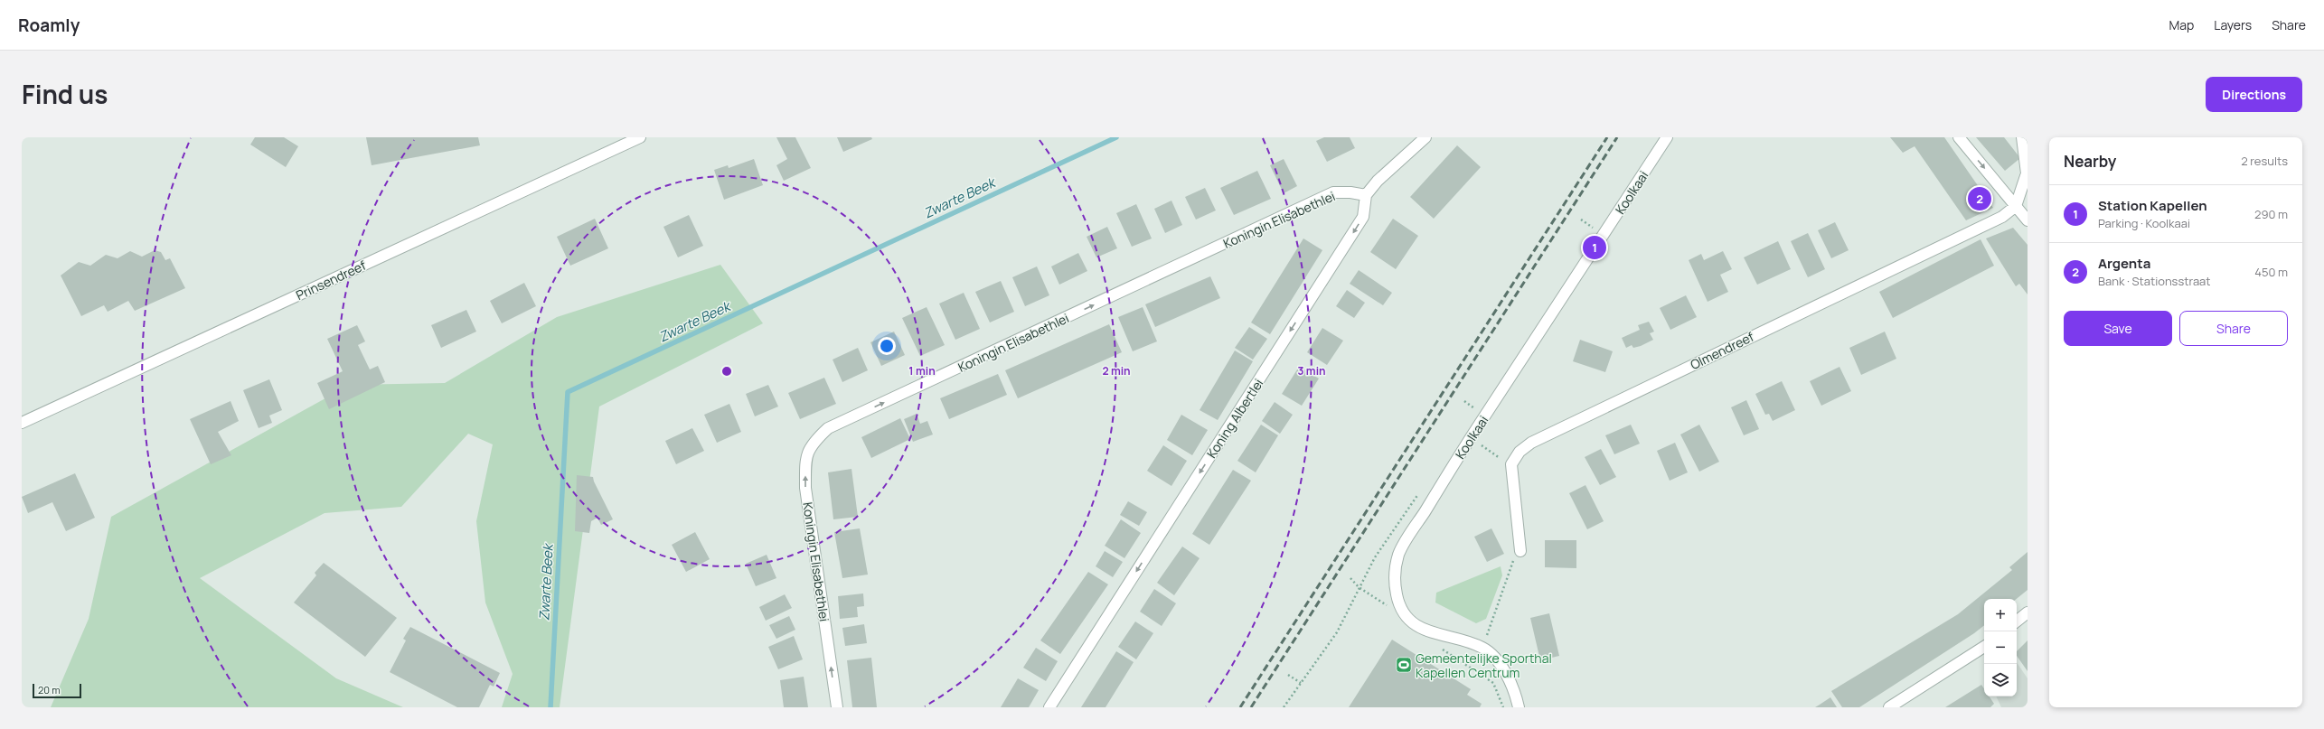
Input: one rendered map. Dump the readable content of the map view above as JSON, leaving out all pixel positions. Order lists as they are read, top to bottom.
{
  "streets": {
    "street": [
      "Koolkaai",
      "Koningin Elisabethlei",
      "Prinsendreef",
      "Olmendreef",
      "Koning Albertlei"
    ]
  },
  "crossings": [
    ["Koningin Elisabethlei", "Koning Albertlei"]
  ],
  "one_way": ["Koningin Elisabethlei", "Koning Albertlei"],
  "water": ["Zwarte Beek"],
  "places": {
    "sports": ["Gemeentelijke Sporthal Kapellen Centrum"]
  },
  "scale_bar": "20 m",
  "page": {
    "header": "Roamly",
    "nav": ["Map", "Layers", "Share"],
    "title": "Find us",
    "buttons": [
      "Directions",
      ["Save", "Share"]
    ],
    "heading": ["Nearby", "2 results"],
    "list": [
      {
        "mark": "1",
        "name": "Station Kapellen",
        "note": "Parking · Koolkaai",
        "value": "290 m"
      },
      {
        "mark": "2",
        "name": "Argenta",
        "note": "Bank · Stationsstraat",
        "value": "450 m"
      }
    ],
    "pins": ["2", "1"],
    "map_buttons": ["+", "−"],
    "scale": "20 m"
  },
  "rings": ["1 min", "2 min", "3 min"]
}
